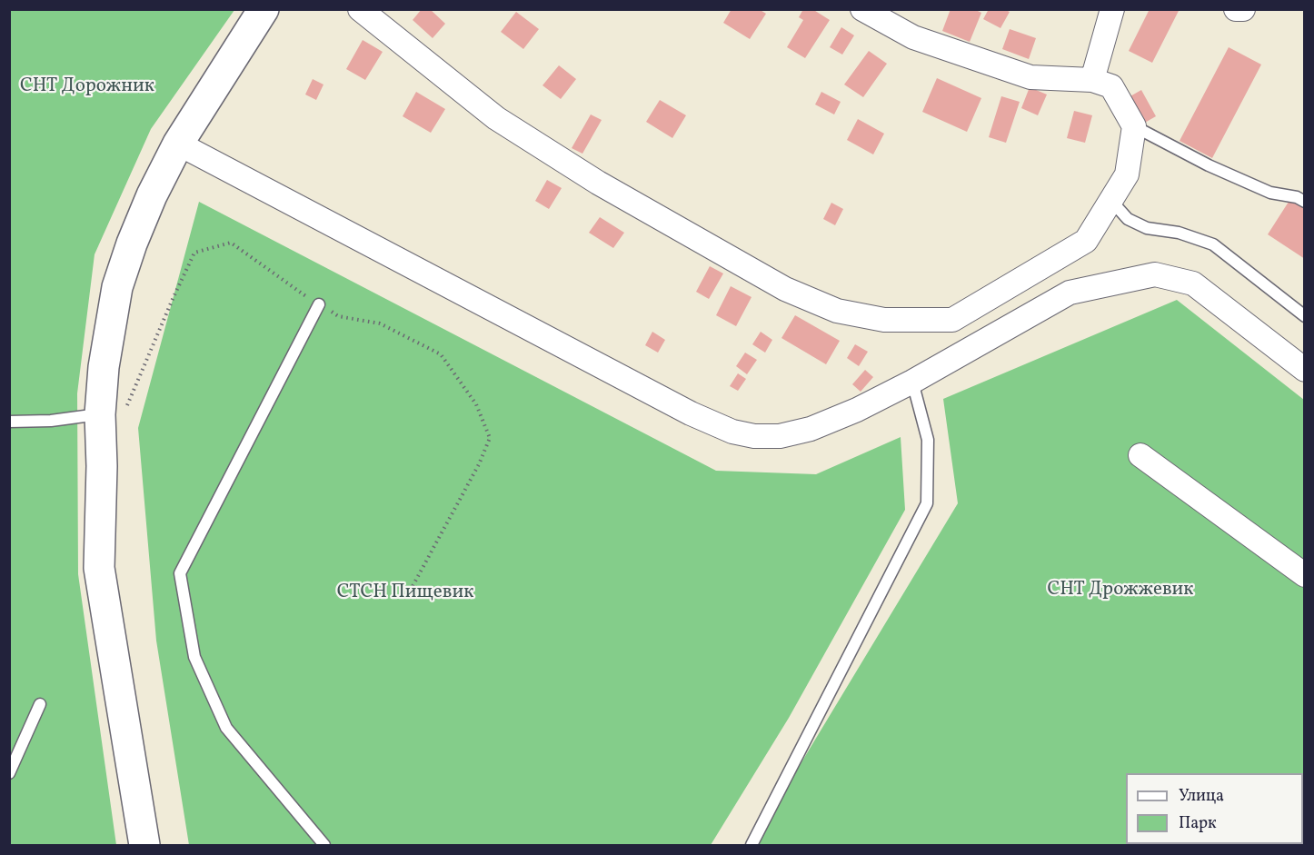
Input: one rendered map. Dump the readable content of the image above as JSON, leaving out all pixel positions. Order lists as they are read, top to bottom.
{
  "parks": ["СНТ Дорожник", "СНТ Дрожжевик", "СТСН Пищевик"],
  "legend": ["Улица", "Парк"]
}
